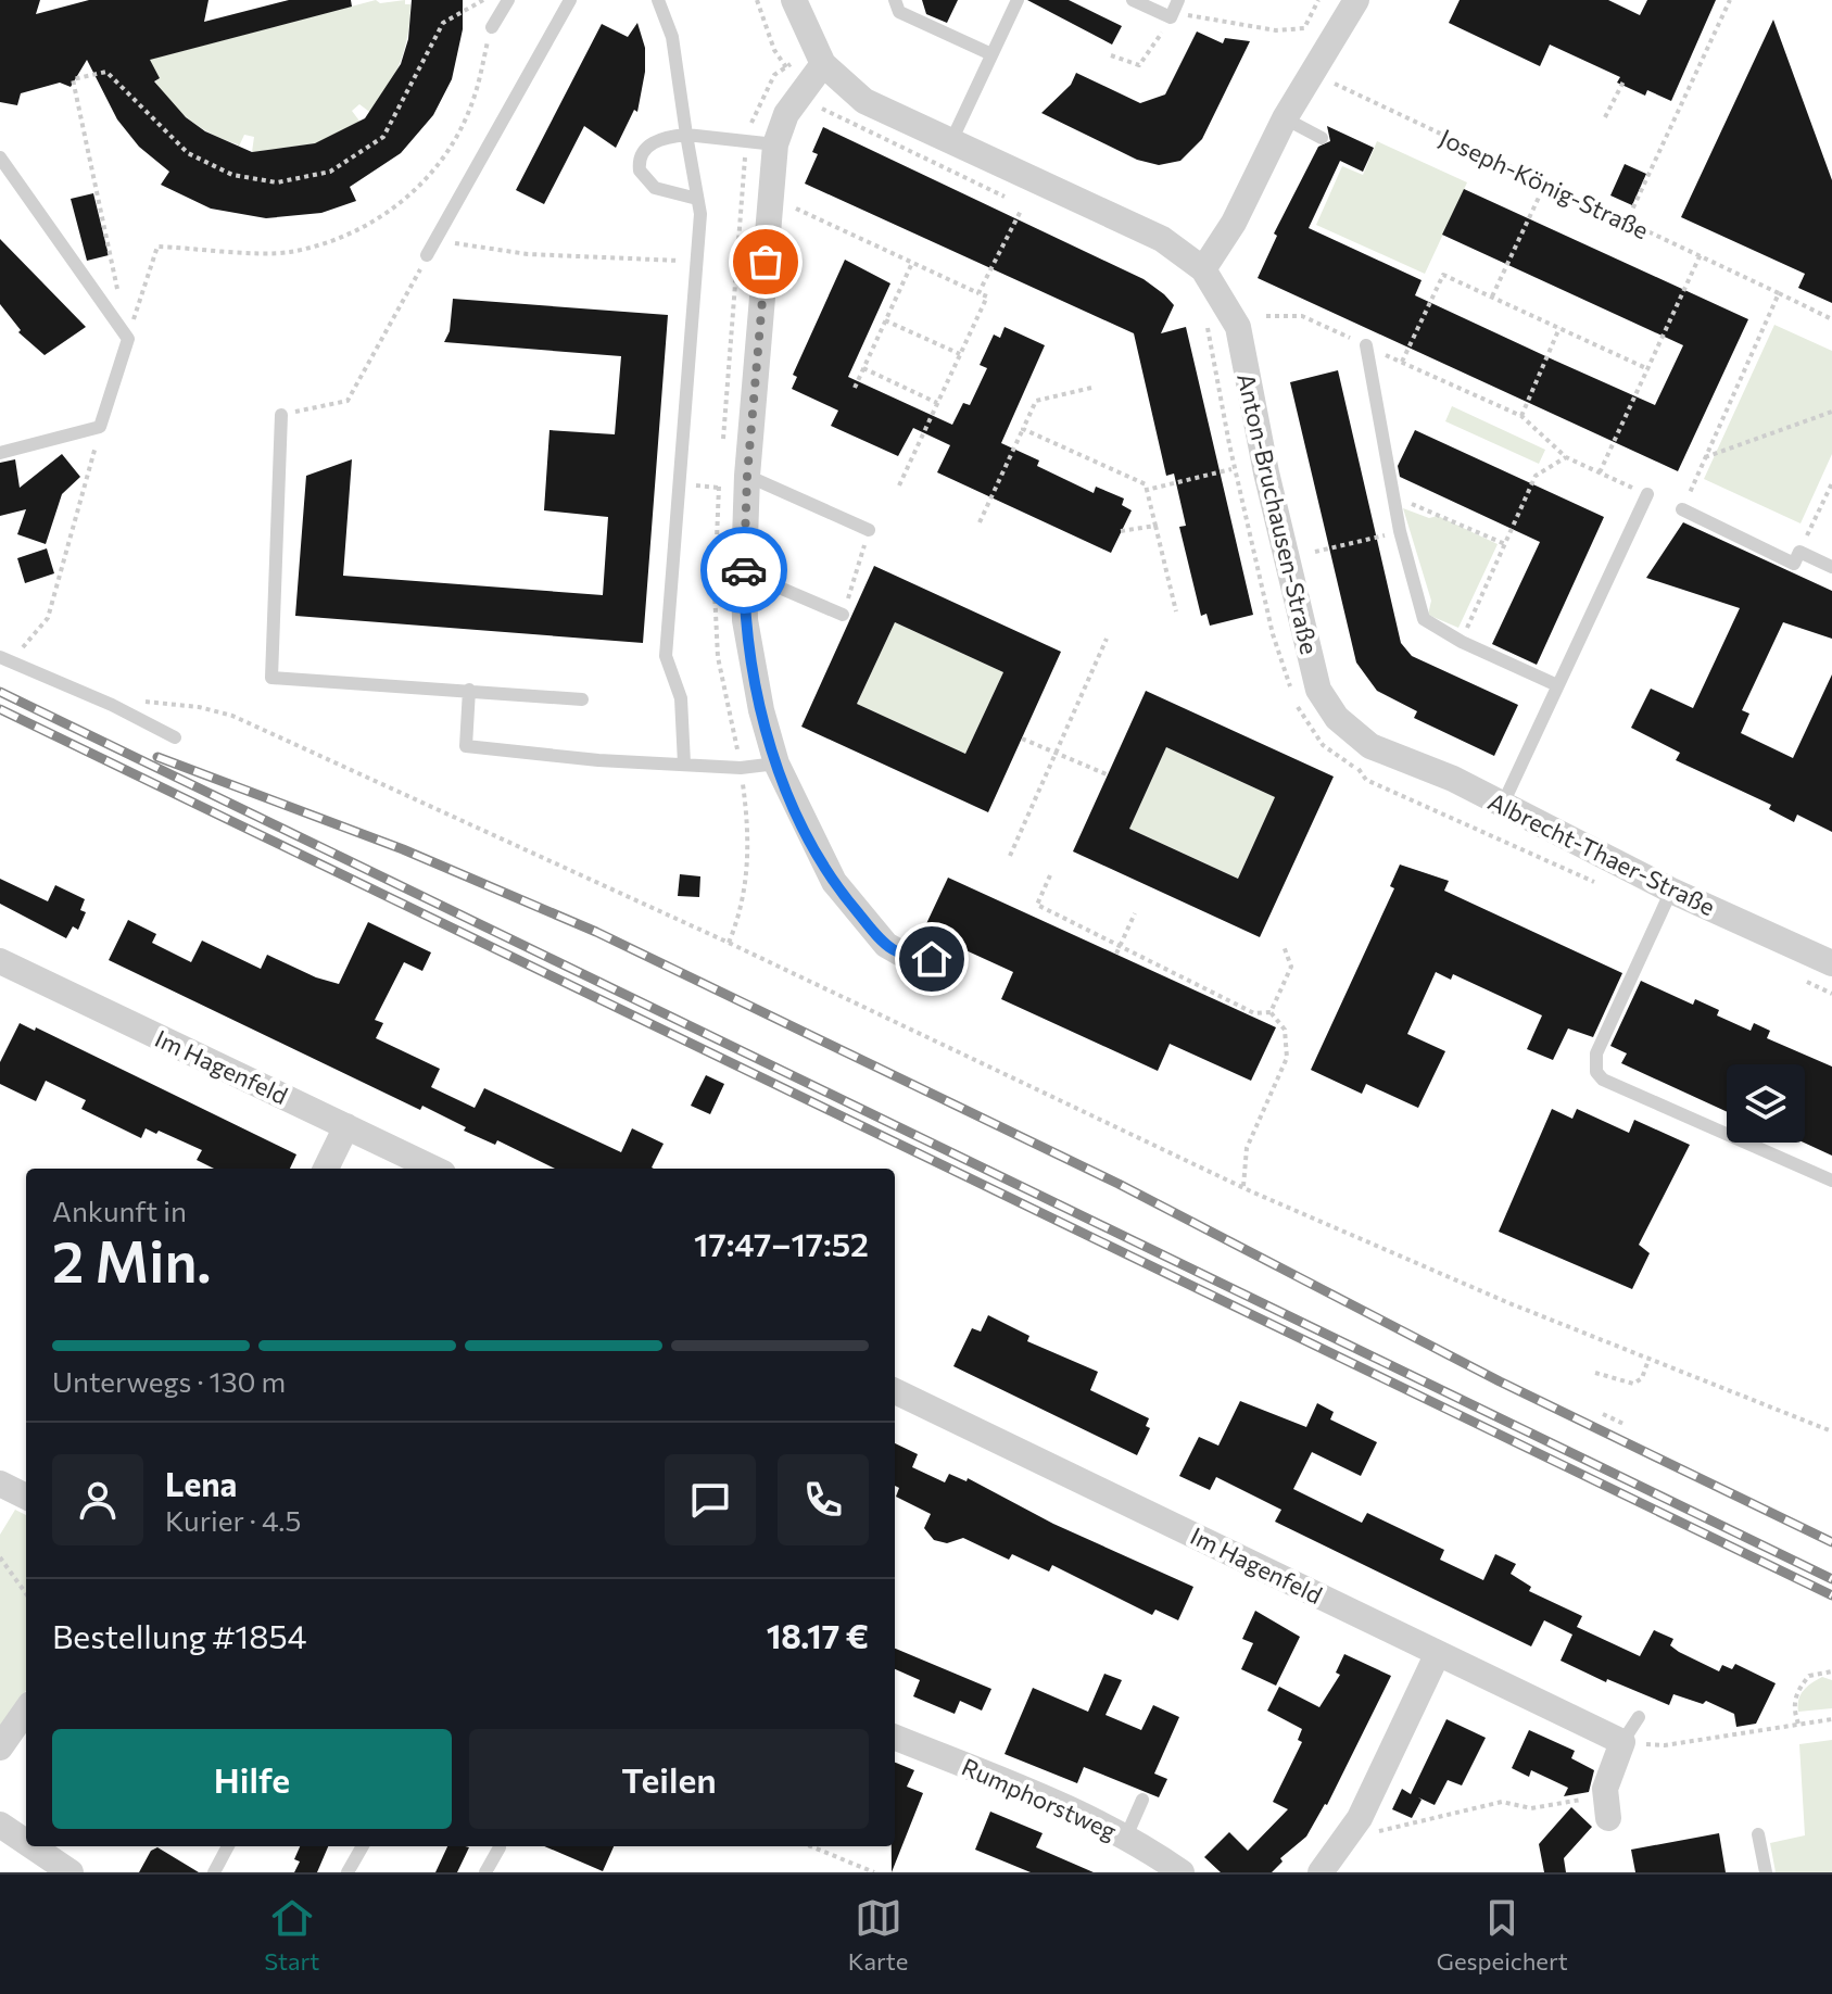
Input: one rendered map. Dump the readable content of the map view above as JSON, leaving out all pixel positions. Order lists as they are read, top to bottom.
{
  "streets": {
    "street": [
      "Anton-Bruchausen-Straße",
      "Albrecht-Thaer-Straße",
      "Im Hagenfeld",
      "Rumphorstweg"
    ],
    "path": ["Joseph-König-Straße"]
  },
  "crossings": [
    ["Anton-Bruchausen-Straße", "Albrecht-Thaer-Straße"]
  ],
  "page": {
    "heading": ["2 Min.", "Ankunft in", "17:47–17:52"],
    "panel": [
      "Lena",
      "Kurier · 4.5",
      "Bestellung #1854",
      "18.17 €"
    ],
    "bar": "Unterwegs · 130 m",
    "buttons": ["Hilfe", "Teilen"],
    "tabs": ["Start", "Karte", "Gespeichert"]
  }
}
